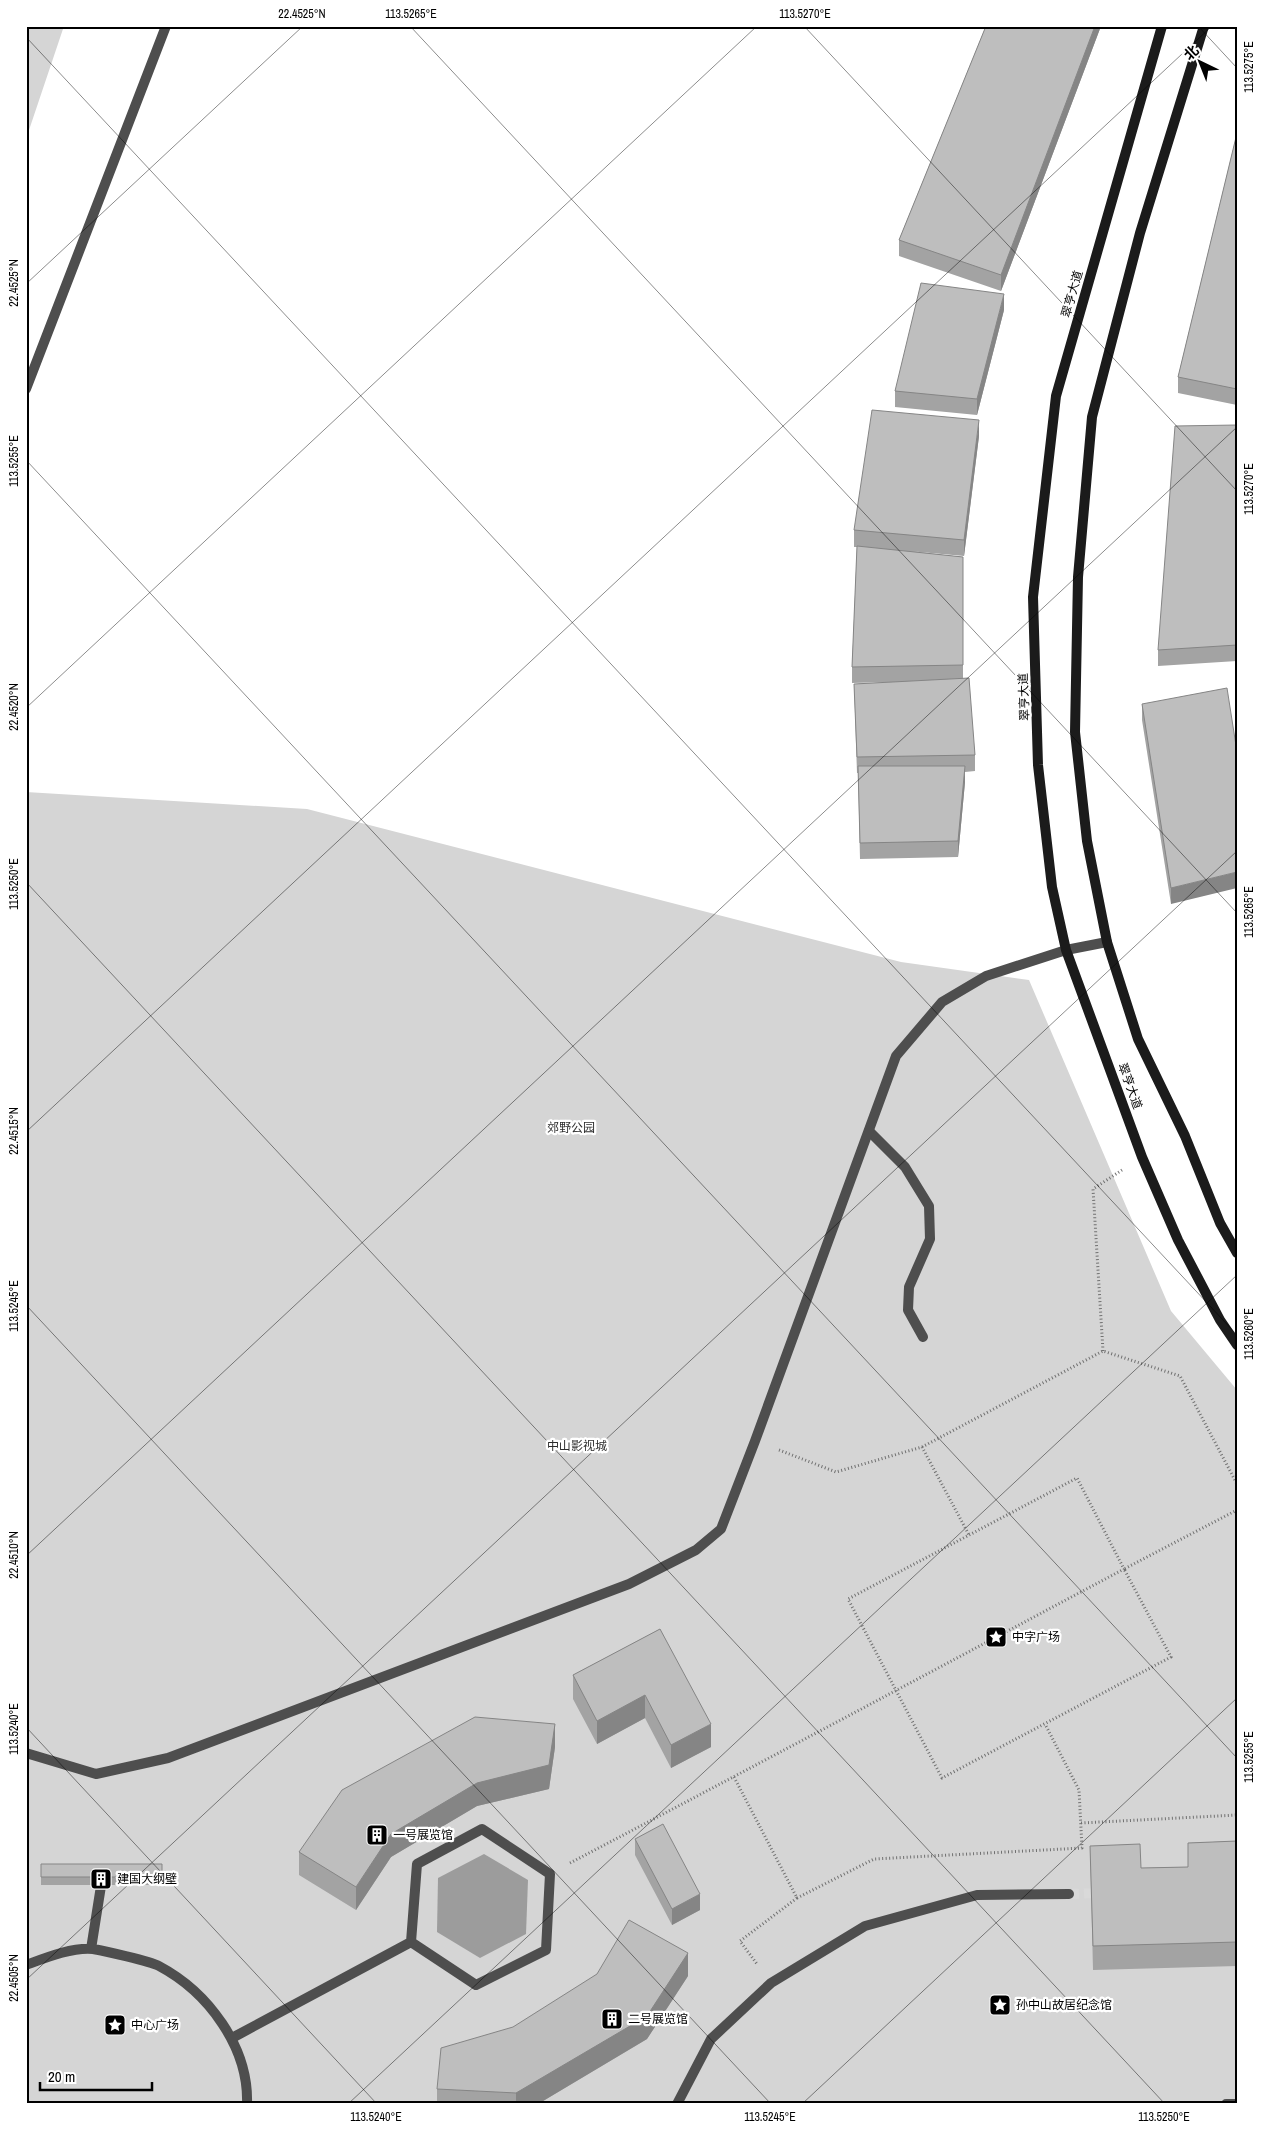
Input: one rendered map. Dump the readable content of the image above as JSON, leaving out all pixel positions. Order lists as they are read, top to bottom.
{
  "streets": {
    "main road": ["翠亨大道"]
  },
  "parks": ["郊野公园", "中山影视城"],
  "places": {
    "place": ["中字广场", "孙中山故居纪念馆", "中心广场"],
    "building": ["一号展览馆", "建国大纲壁", "二号展览馆"]
  },
  "scale_bar": "20 m",
  "north": "top left",
  "coordinates": [
    "22.4525°N",
    "113.5265°E",
    "113.5270°E",
    "113.5275°E",
    "113.5255°E",
    "22.4520°N",
    "113.5250°E",
    "22.4515°N",
    "113.5245°E",
    "113.5260°E",
    "22.4510°N",
    "113.5240°E",
    "22.4505°N"
  ]
}
